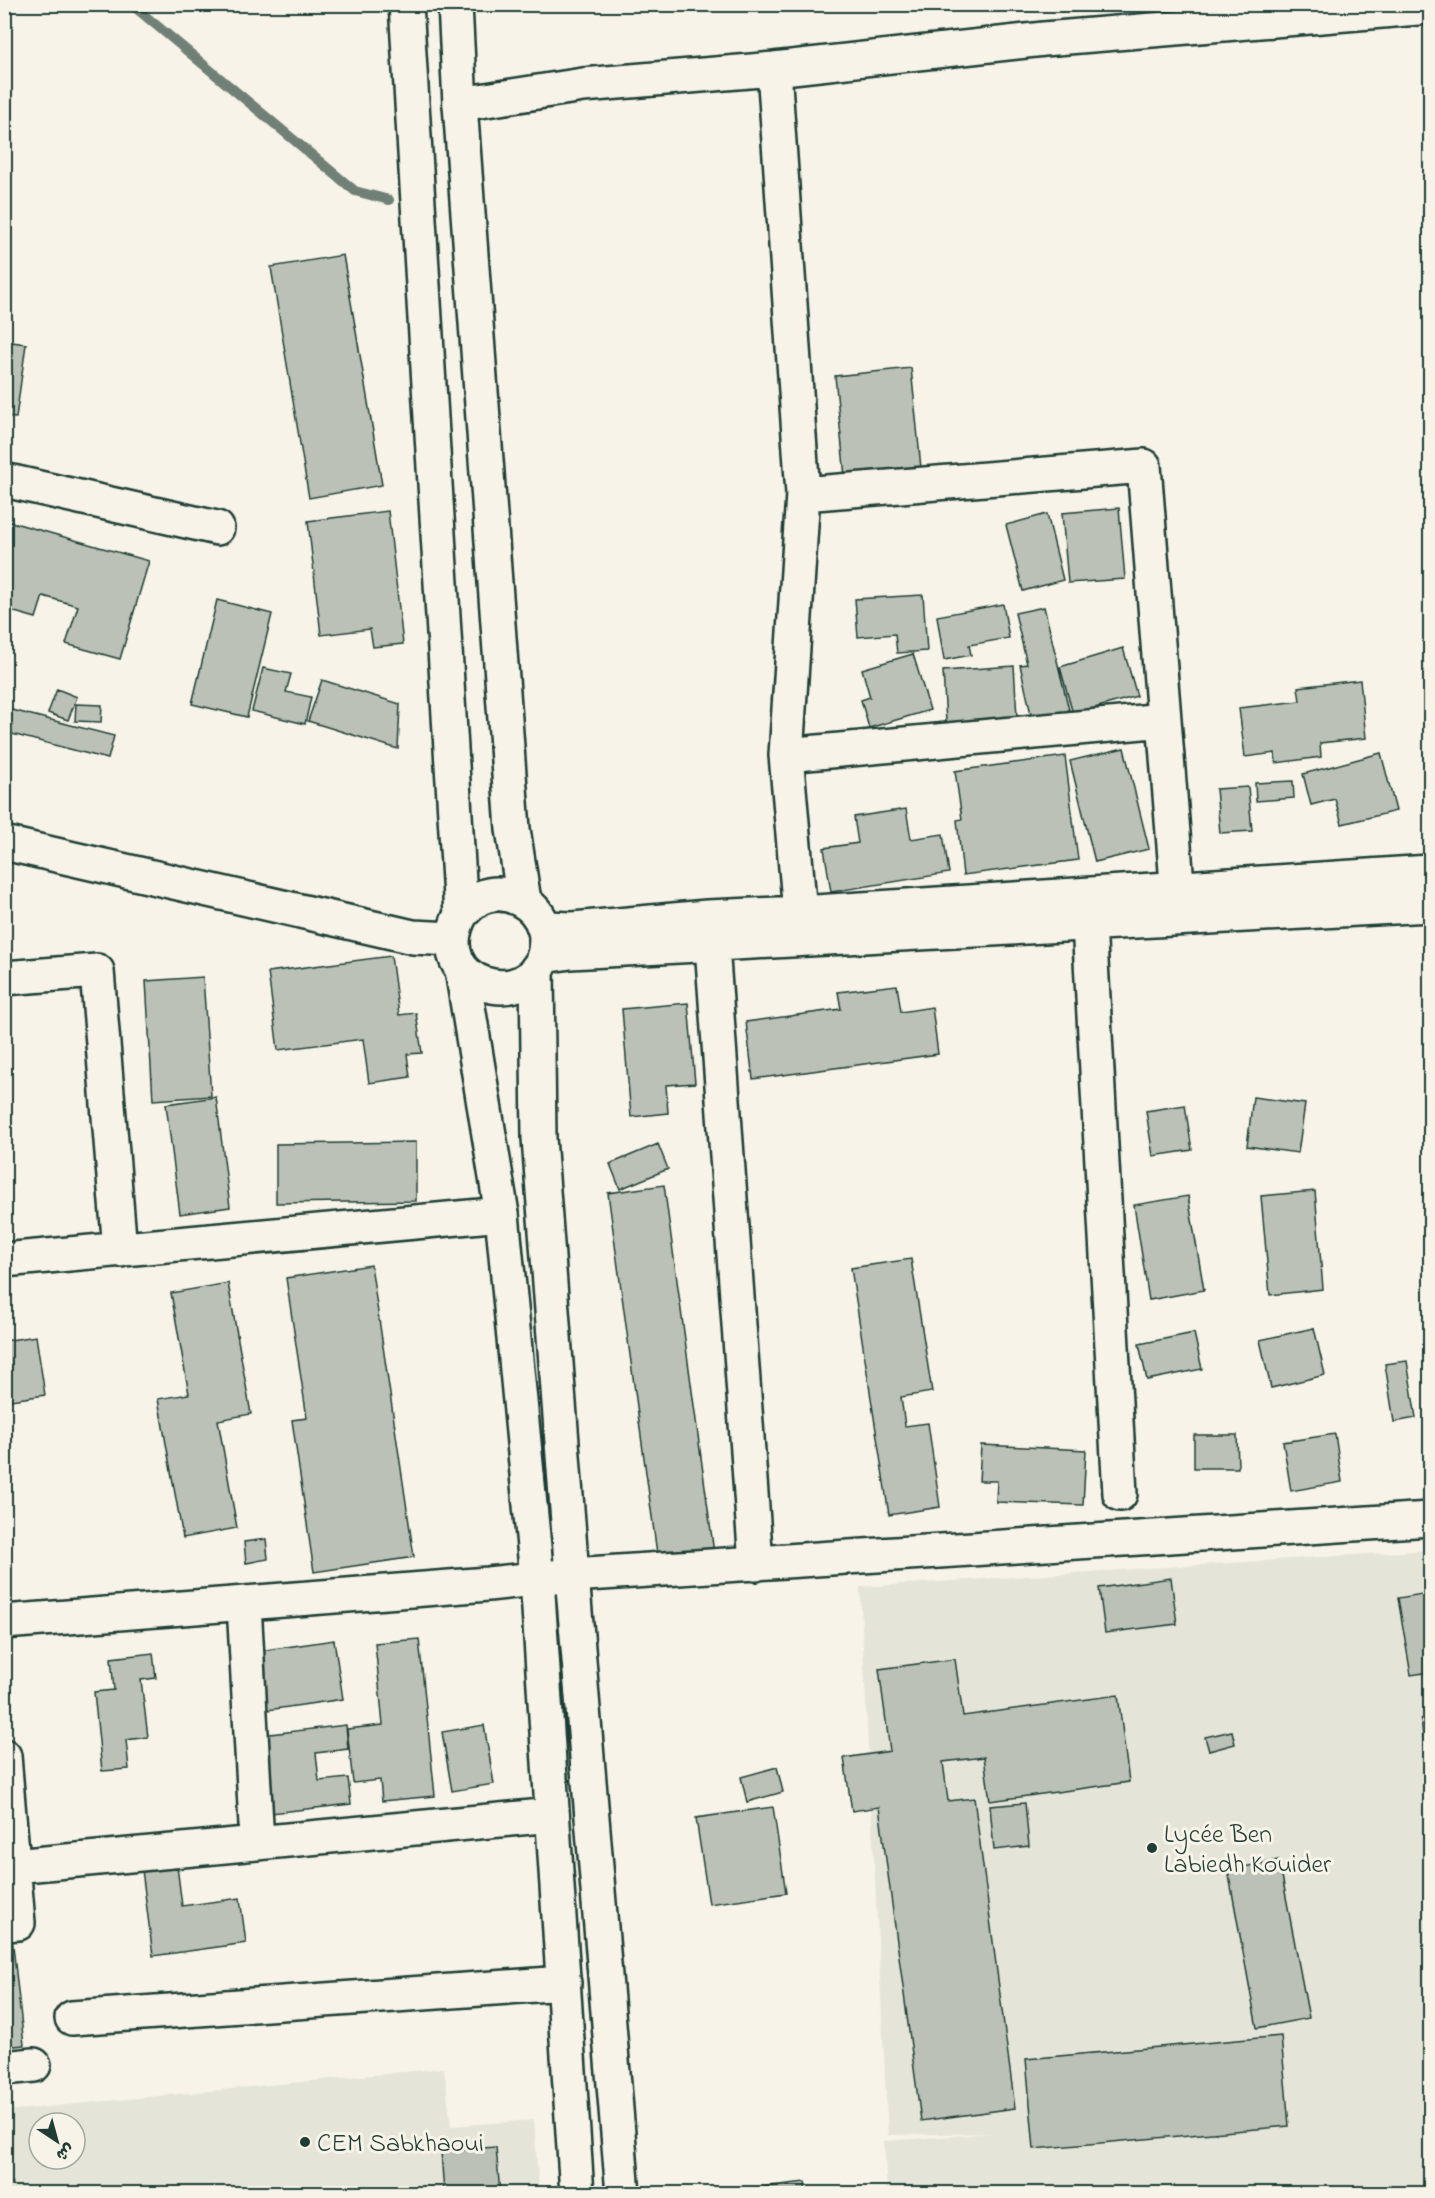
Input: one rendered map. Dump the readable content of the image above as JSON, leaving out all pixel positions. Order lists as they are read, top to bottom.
{
  "places": ["Lycée Ben Labiedh Kouider", "CEM Sabkhaoui"],
  "north": "bottom right"
}
